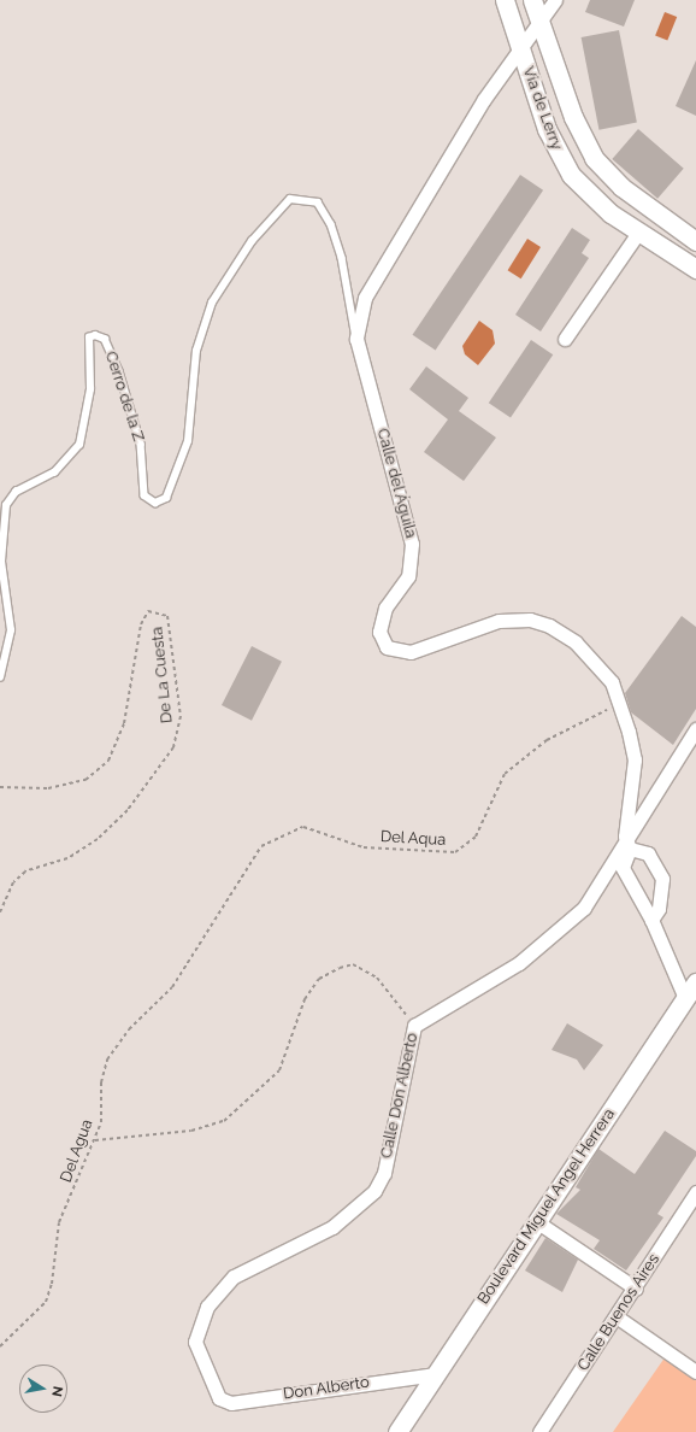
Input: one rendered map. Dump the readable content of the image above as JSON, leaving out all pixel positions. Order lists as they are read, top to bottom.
{
  "streets": {
    "street": [
      "Vía de Lerry",
      "Calle del Águila",
      "Calle Don Alberto",
      "Boulevard Miguel Angel Herrera",
      "Calle Buenos Aires",
      "Don Alberto"
    ],
    "lane": ["Cerro de la Z"],
    "path": ["De La Cuesta", "Del Aqua", "Del Agua"]
  },
  "crossings": [
    ["Cerro de la Z", "Calle del Águila"],
    ["Calle del Águila", "Del Aqua"],
    ["Calle del Águila", "Calle Don Alberto"],
    ["Calle del Águila", "Boulevard Miguel Angel Herrera"],
    ["Del Aqua", "Del Agua"],
    ["Calle Don Alberto", "Don Alberto"],
    ["Boulevard Miguel Angel Herrera", "Don Alberto"]
  ],
  "north": "right"
}
